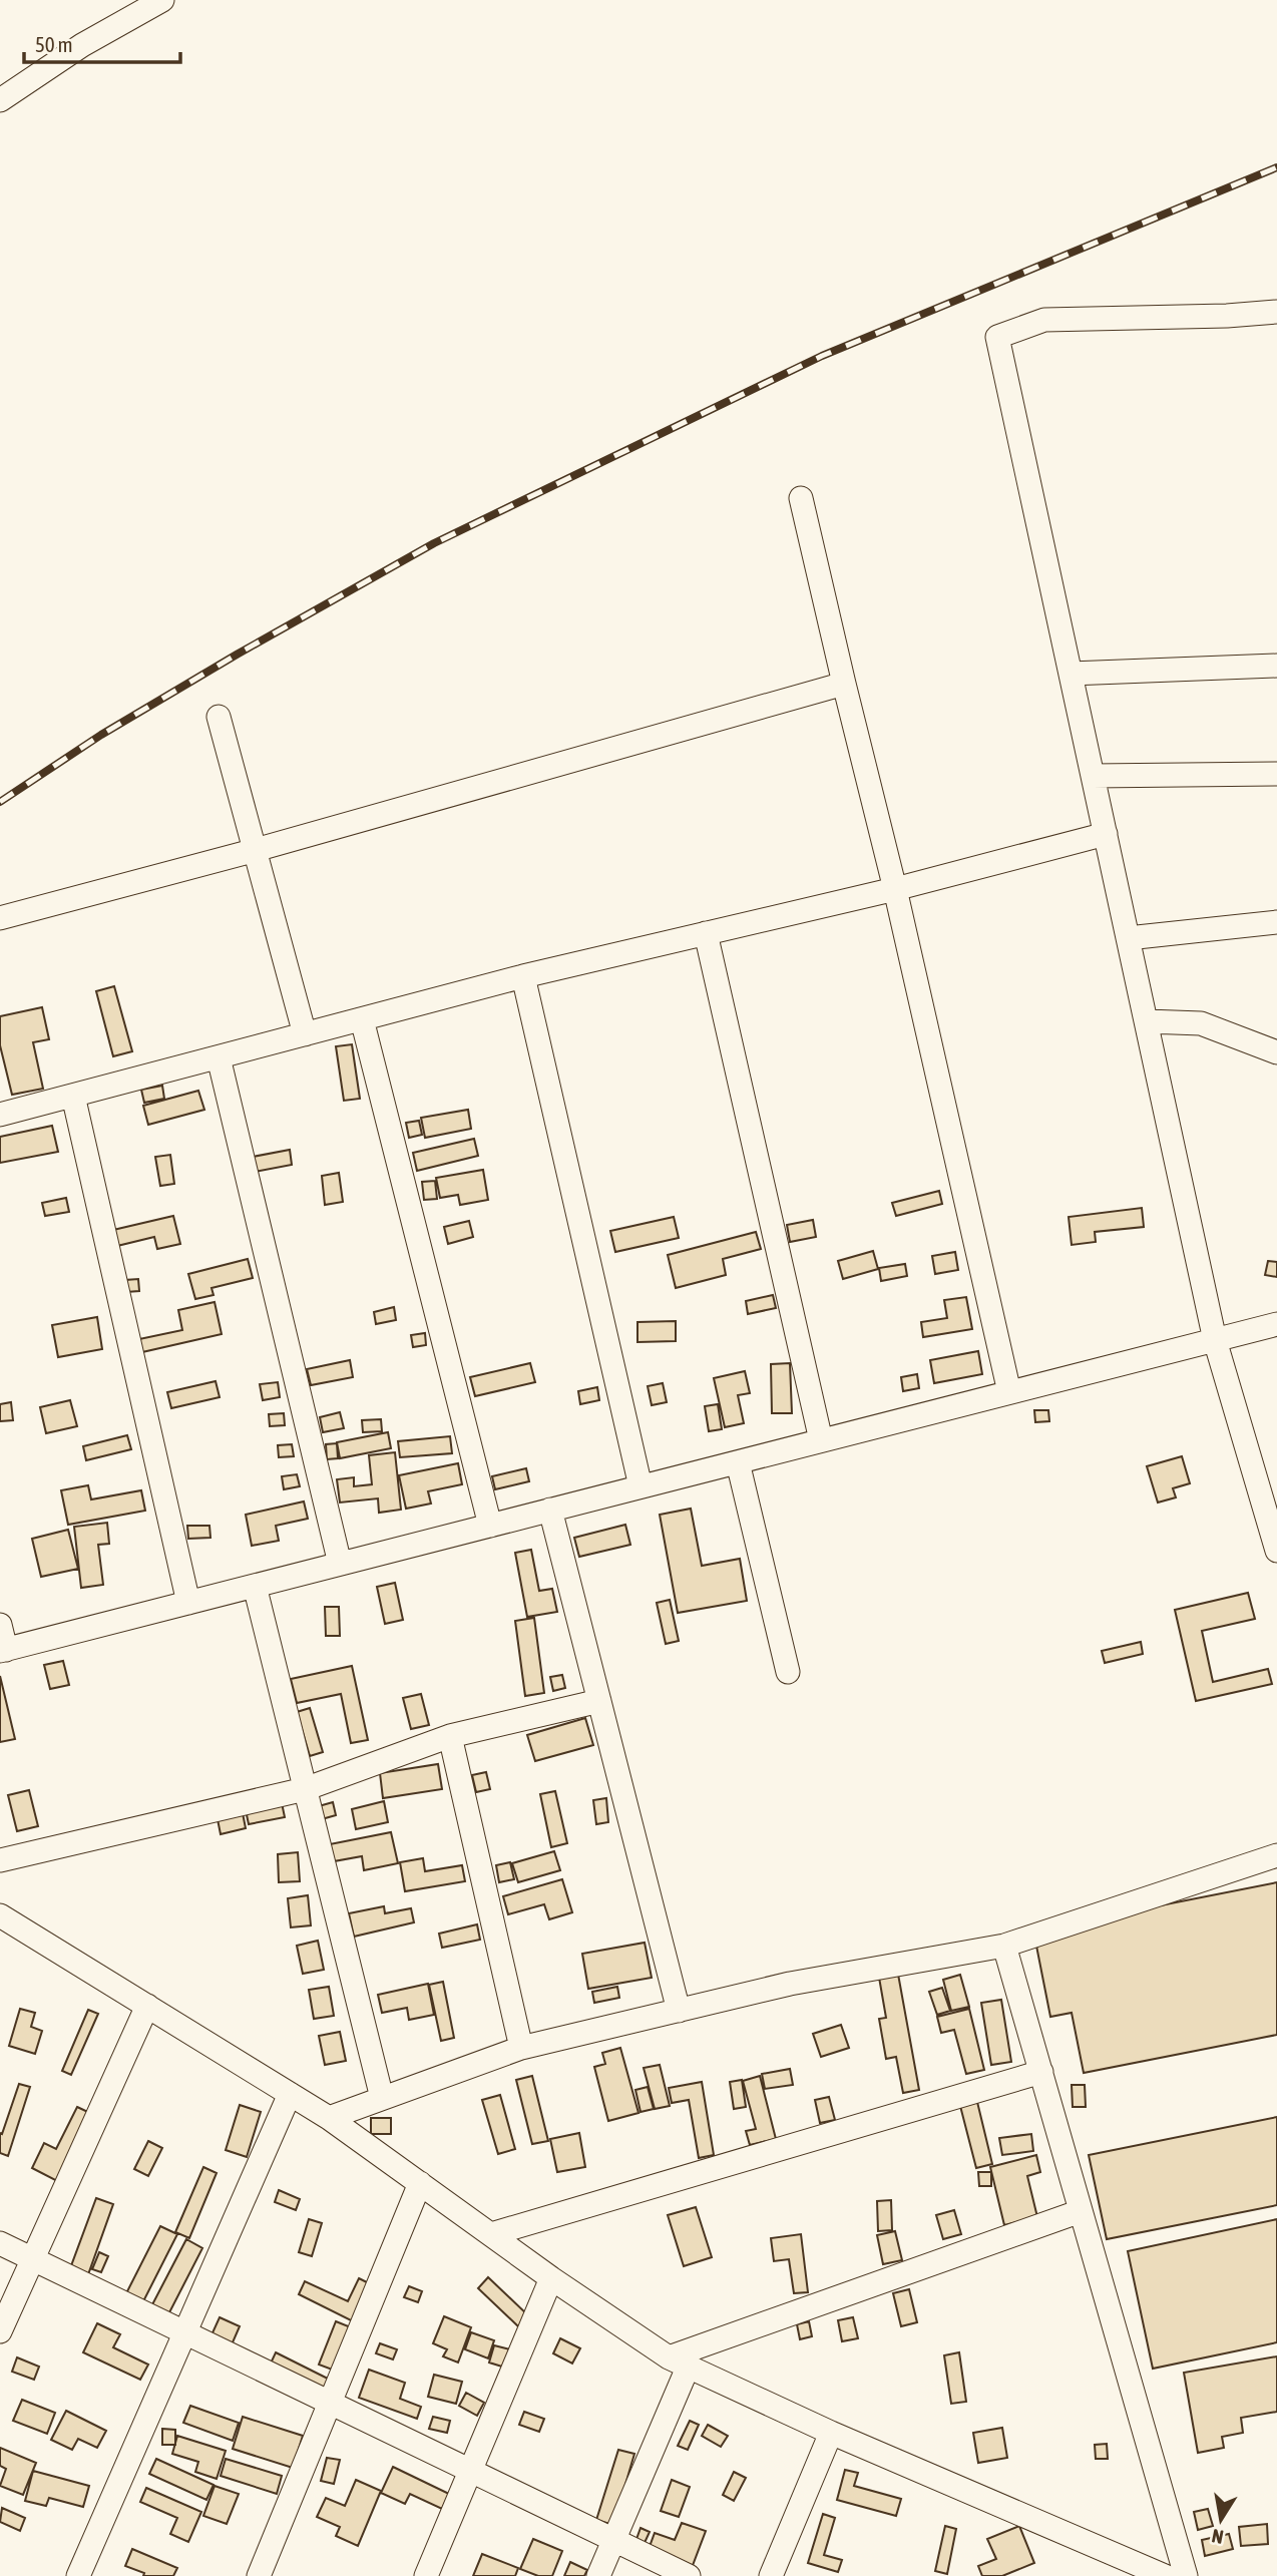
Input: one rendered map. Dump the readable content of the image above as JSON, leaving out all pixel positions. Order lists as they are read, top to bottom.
{
  "scale_bar": "50 m",
  "north": "bottom"
}
